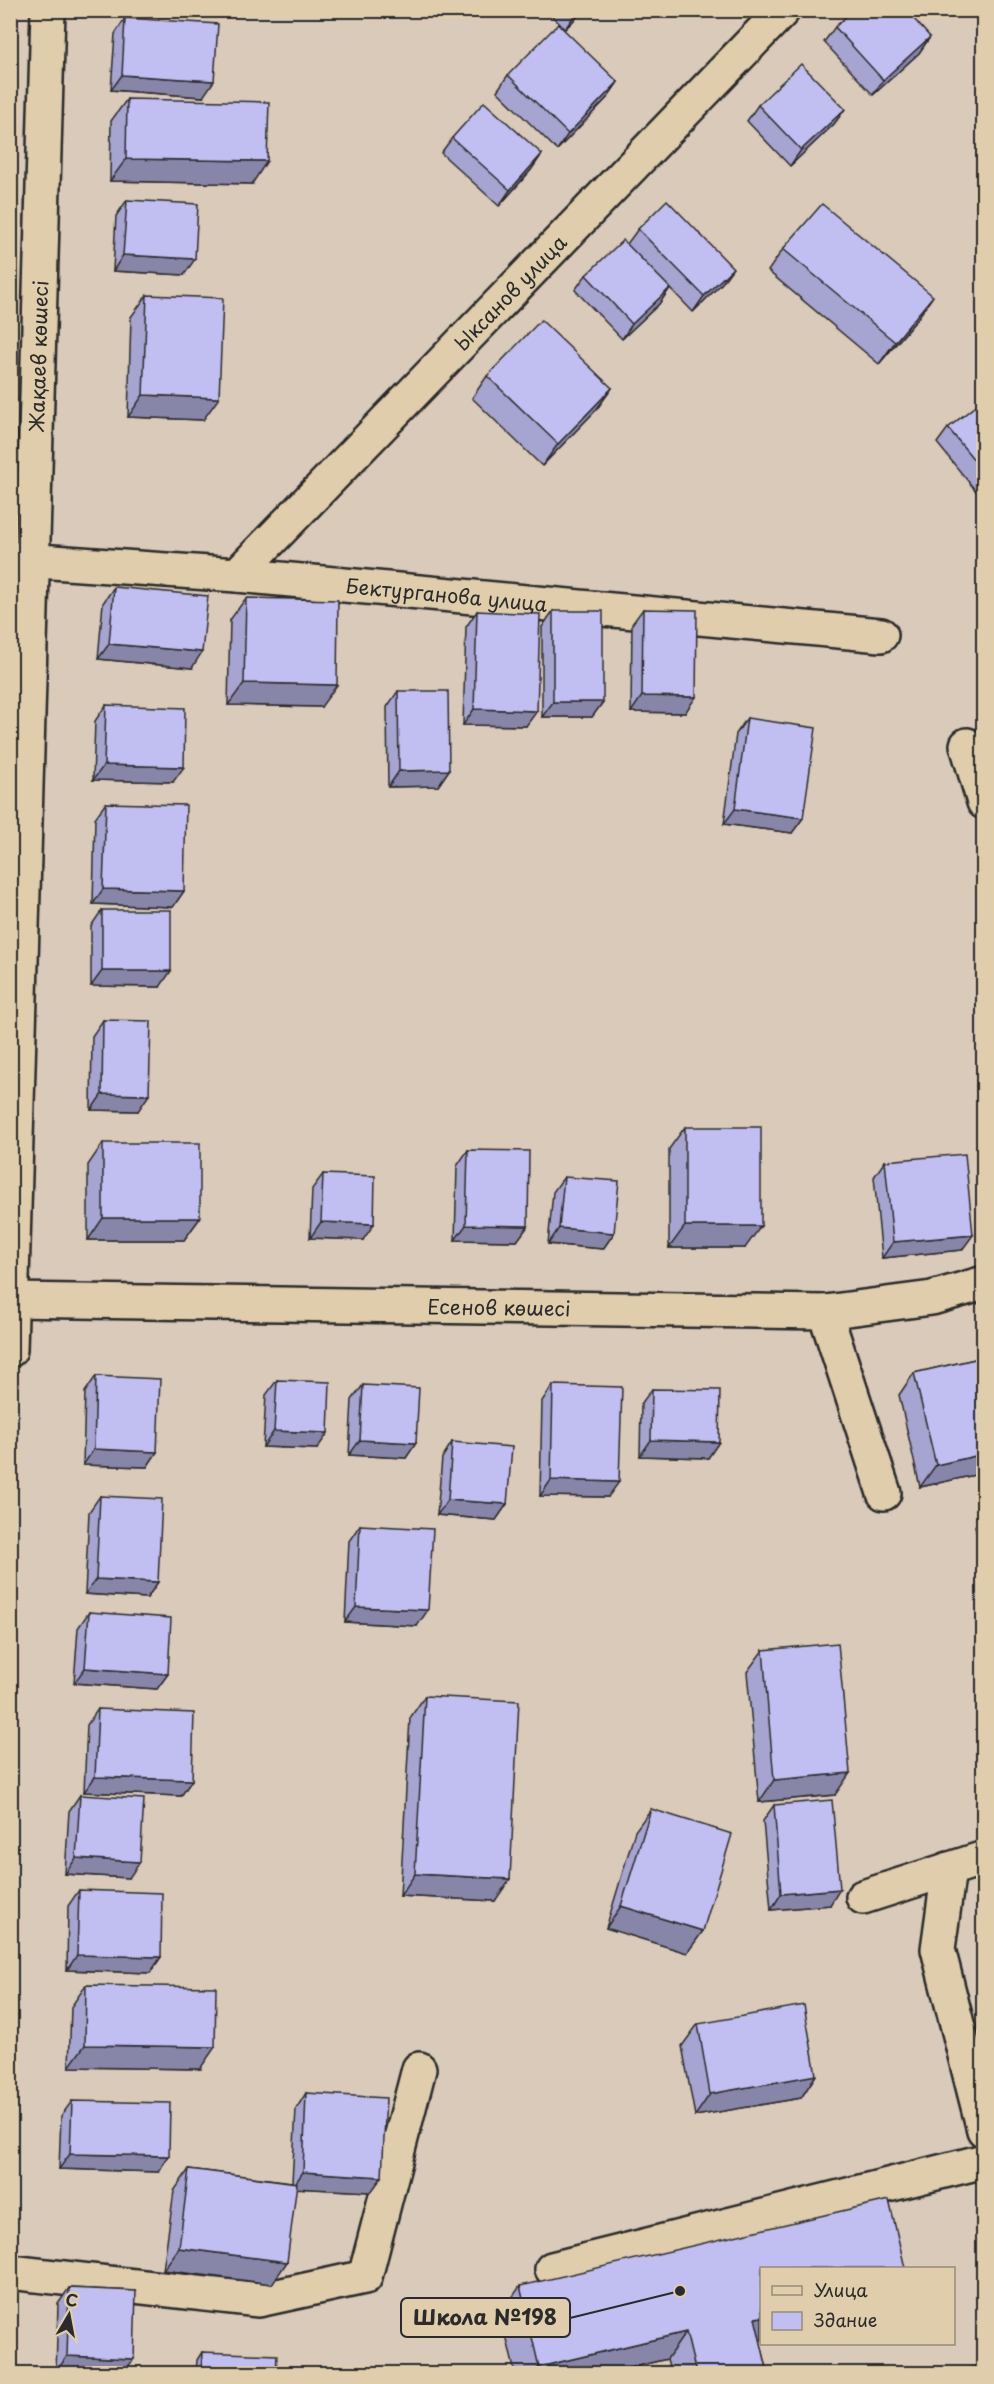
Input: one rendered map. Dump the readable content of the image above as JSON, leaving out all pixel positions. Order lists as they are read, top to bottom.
{
  "streets": {
    "street": [
      "Ыксанов улица",
      "Жақаев көшесі",
      "Бектурганова улица",
      "Есенов көшесі"
    ]
  },
  "crossings": [
    ["Ыксанов улица", "Бектурганова улица"],
    ["Жақаев көшесі", "Бектурганова улица"],
    ["Жақаев көшесі", "Есенов көшесі"]
  ],
  "places": ["Школа №198"],
  "legend": ["Улица", "Здание"],
  "north": "top"
}
